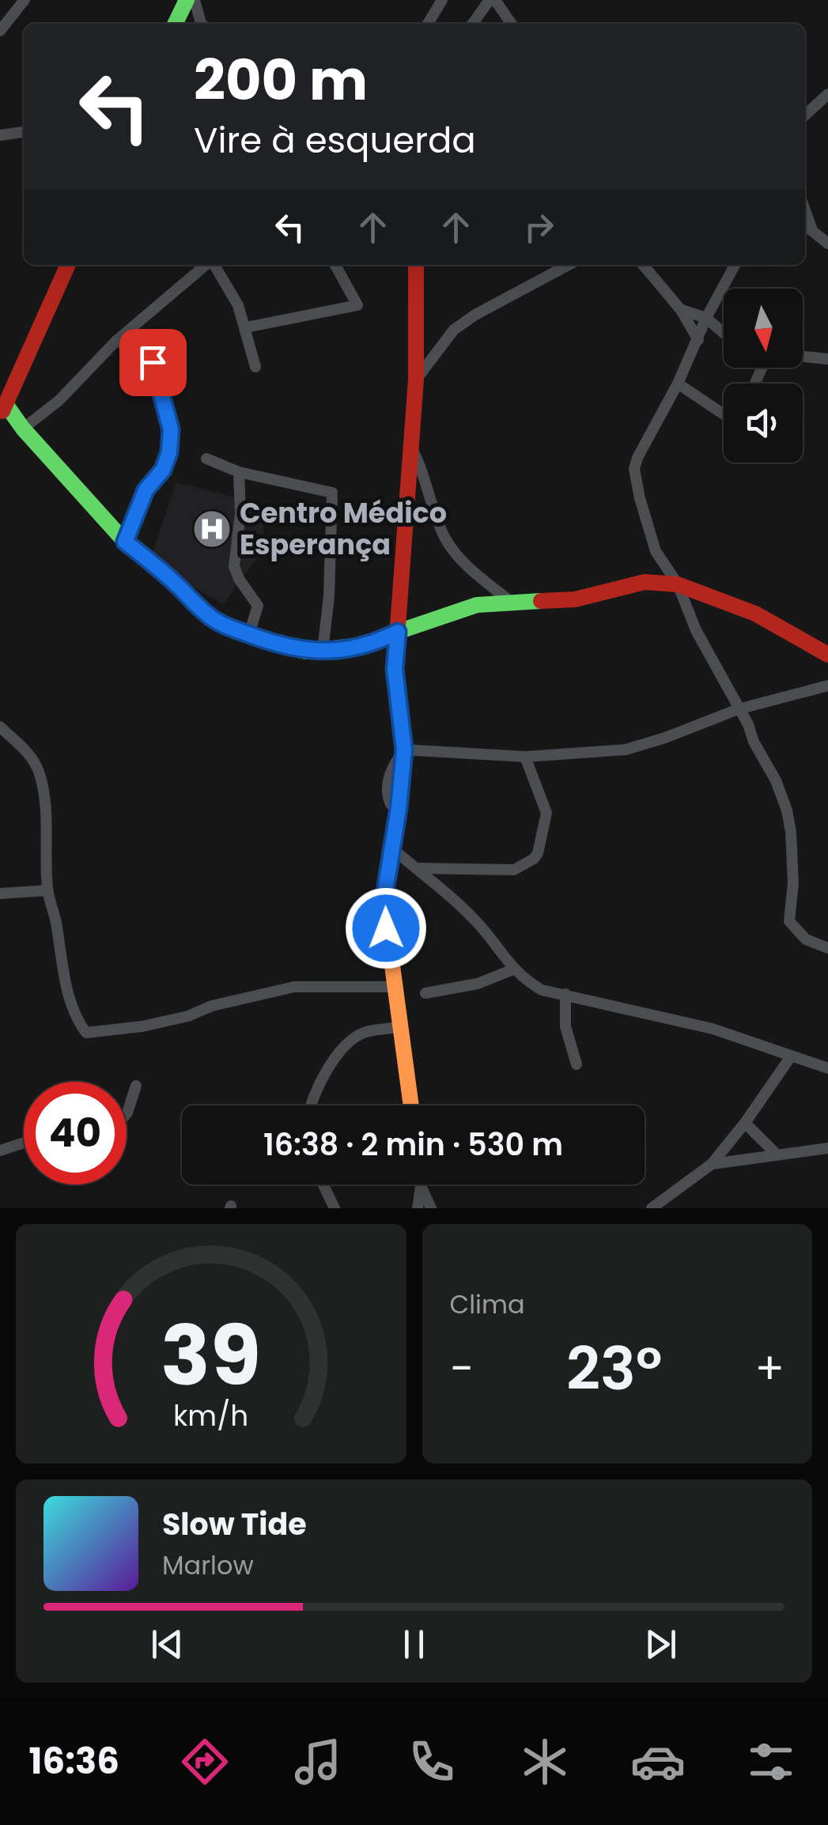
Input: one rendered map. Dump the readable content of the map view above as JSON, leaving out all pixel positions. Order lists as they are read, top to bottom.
{
  "places": {
    "hospital": ["Centro Médico Esperança"]
  },
  "north": "bottom",
  "page": {
    "turn": ["200 m", "Vire à esquerda"],
    "limit": "40",
    "trip": "16:38 · 2 min · 530 m",
    "tile": "Clima",
    "heat": ["−", "23°", "+"],
    "song": ["Slow Tide", "Marlow"],
    "tabs": "16:36",
    "gauge": ["39", "km/h"]
  }
}
